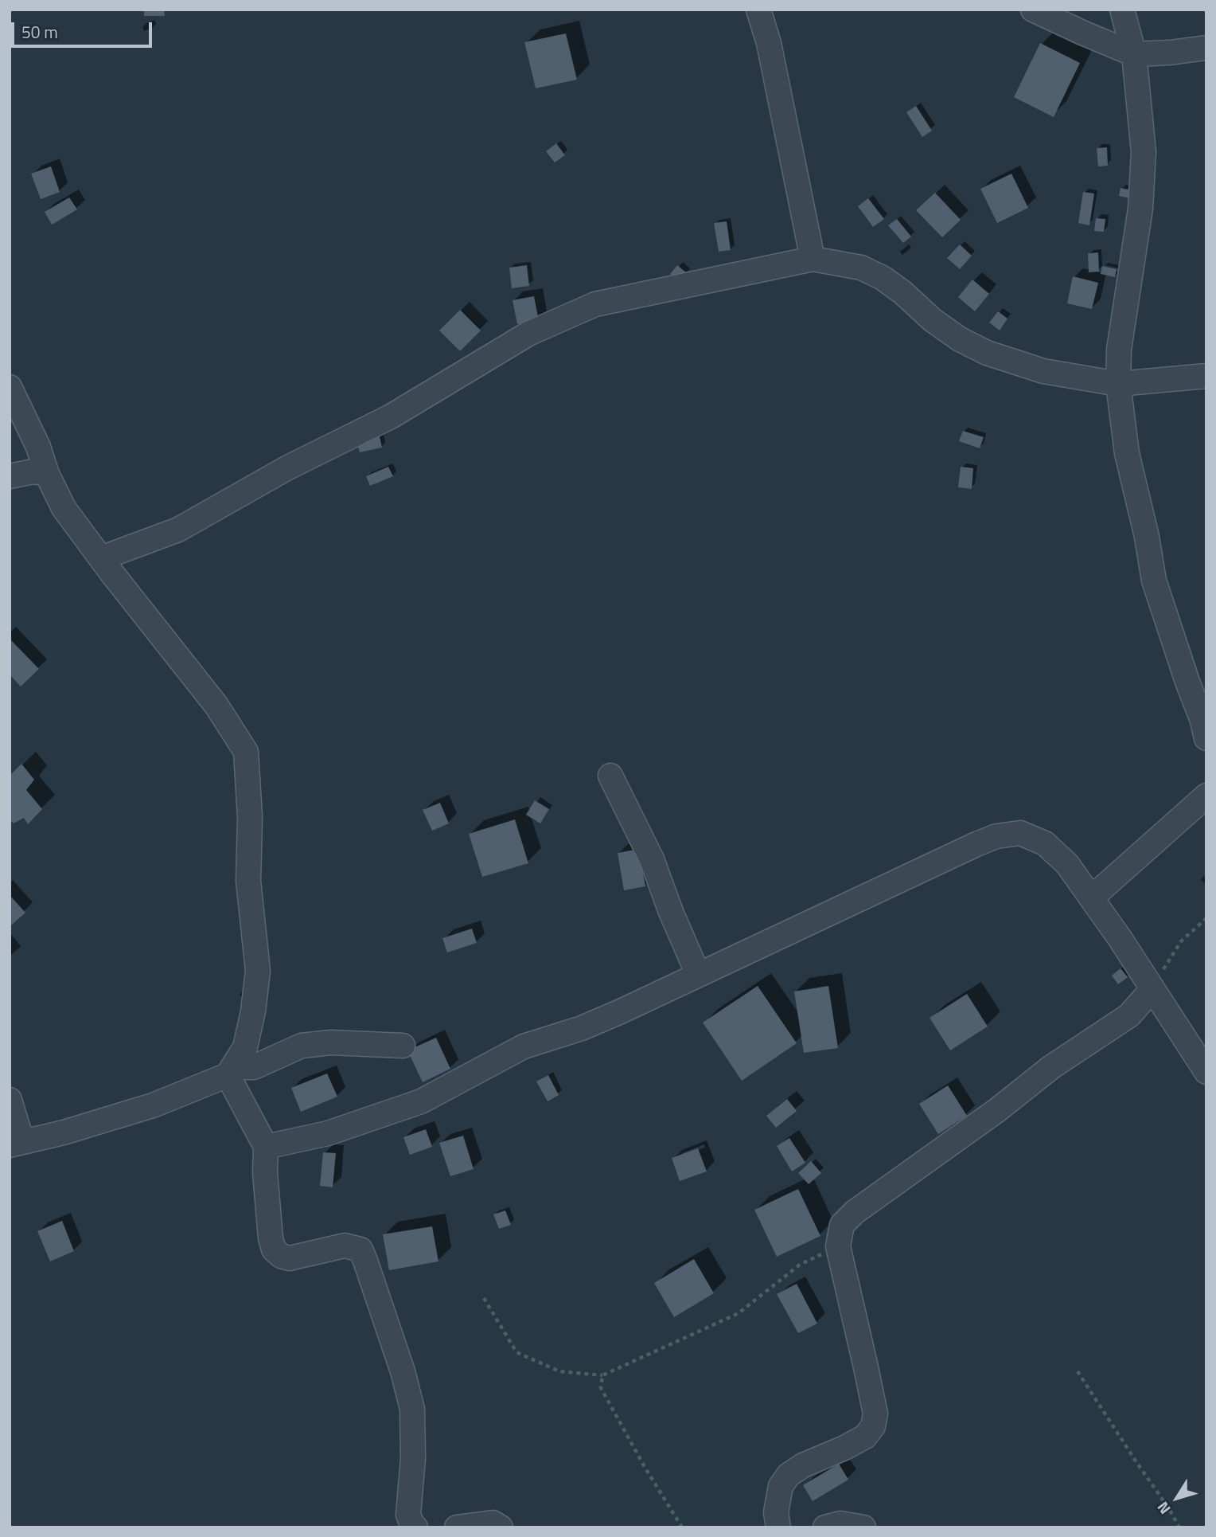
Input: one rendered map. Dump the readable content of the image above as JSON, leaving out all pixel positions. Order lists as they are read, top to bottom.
{
  "scale_bar": "50 m",
  "north": "bottom left"
}
